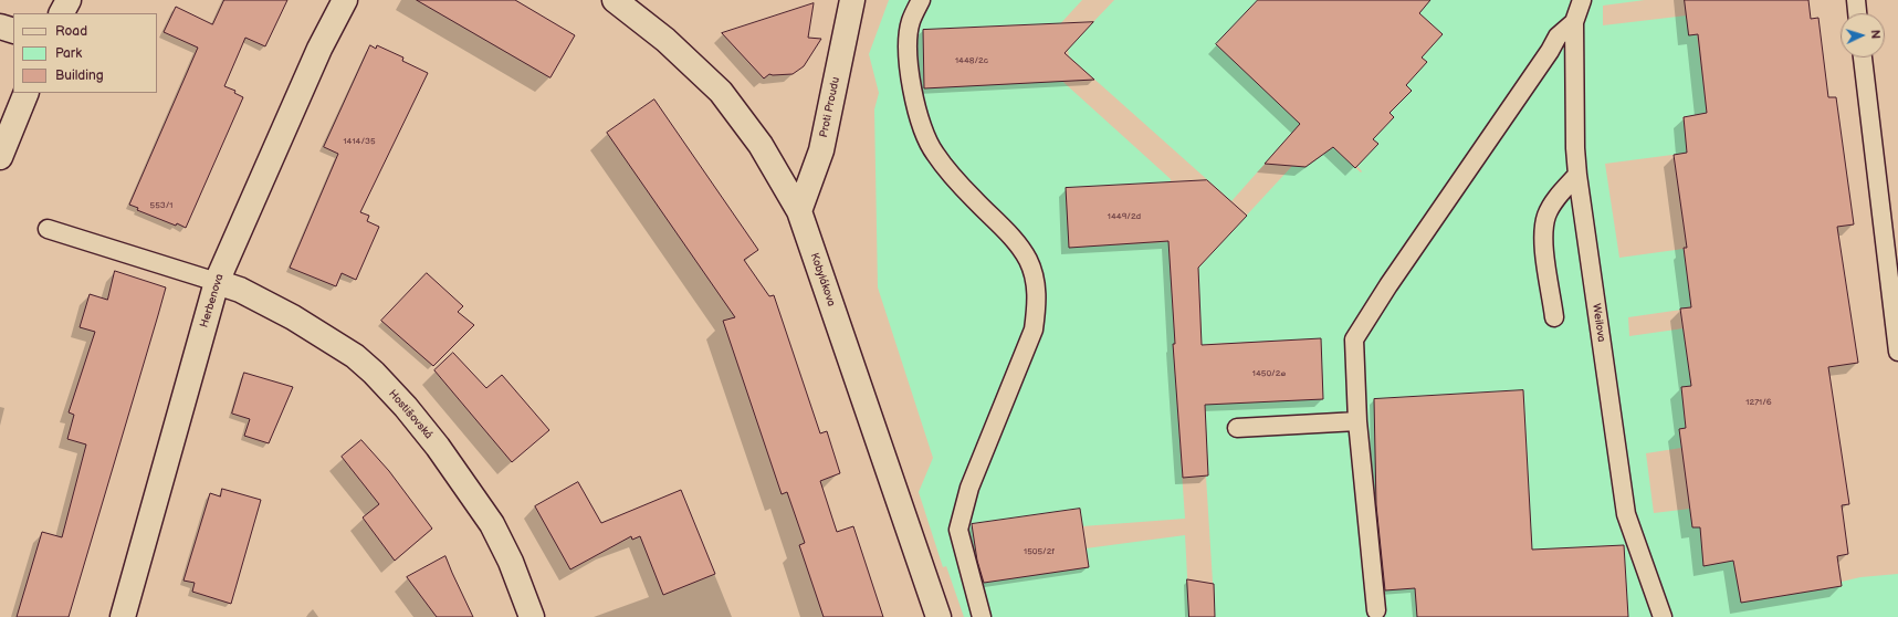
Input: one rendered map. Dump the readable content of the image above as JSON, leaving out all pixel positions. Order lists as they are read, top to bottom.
{
  "streets": {
    "street": [
      "Proti Proudu",
      "Kobylákova",
      "Herbenova",
      "Hostišovská"
    ],
    "lane": ["Weilova"]
  },
  "crossings": [
    ["Proti Proudu", "Kobylákova"],
    ["Herbenova", "Hostišovská"]
  ],
  "house_numbers": [
    "1448/2c",
    "1414/35",
    "553/1",
    "1449/2d",
    "1450/2e",
    "1271/6",
    "1505/2f"
  ],
  "legend": ["Road", "Park", "Building"],
  "north": "right"
}
